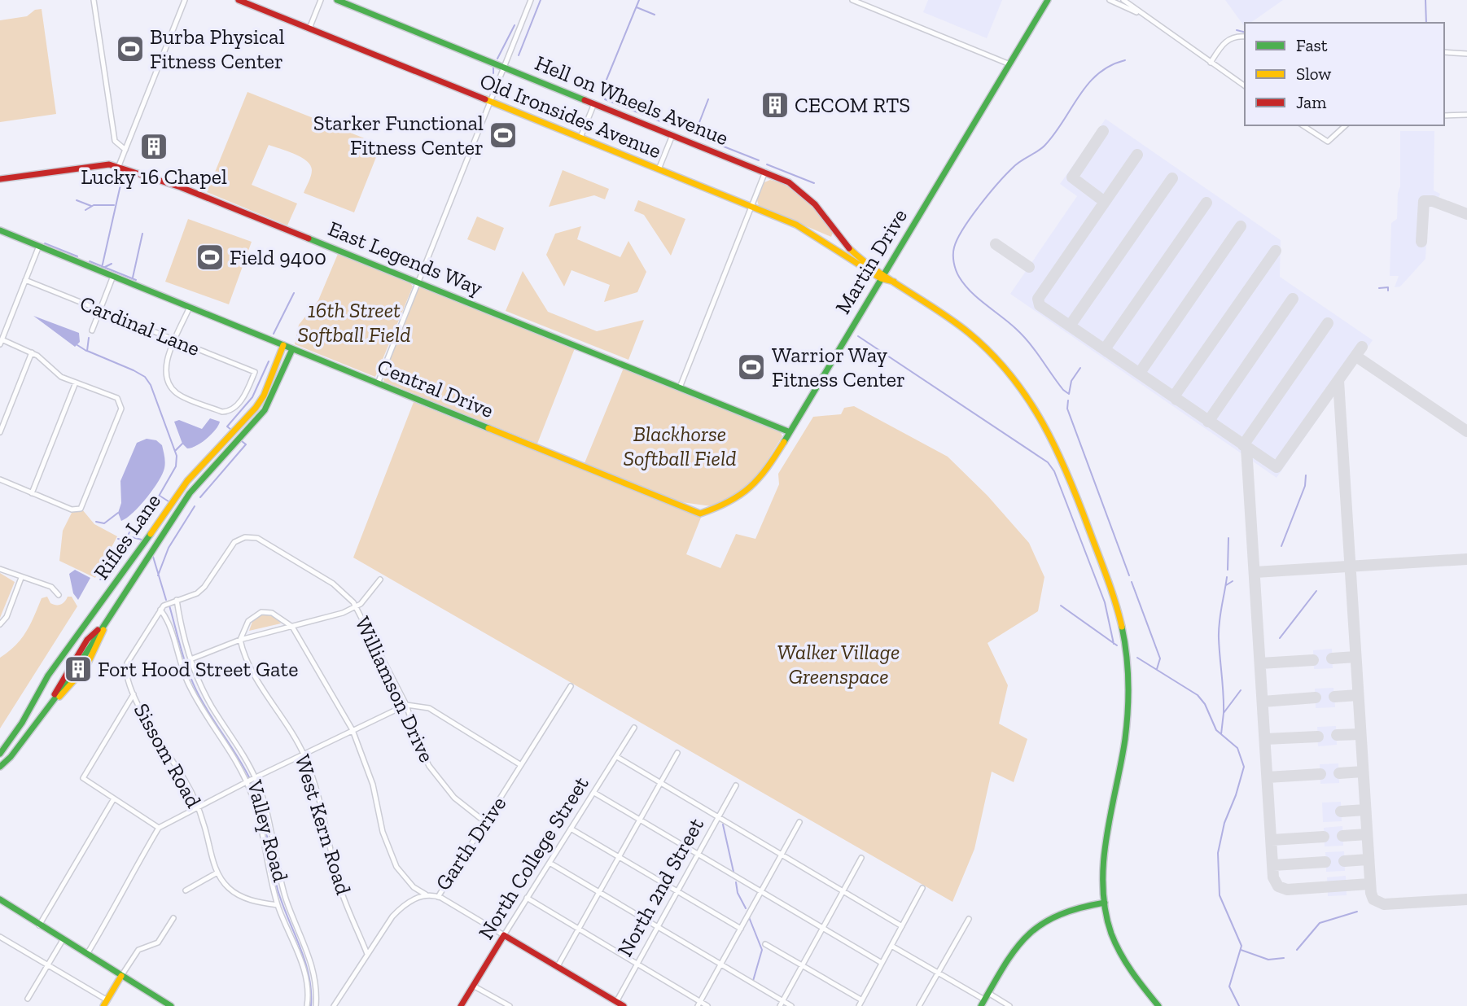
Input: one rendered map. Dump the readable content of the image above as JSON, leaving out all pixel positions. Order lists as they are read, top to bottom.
{
  "streets": {
    "street": [
      "Hell on Wheels Avenue",
      "Old Ironsides Avenue",
      "East Legends Way",
      "Martin Drive",
      "Cardinal Lane",
      "Central Drive",
      "Rifles Lane",
      "Williamson Drive",
      "Sissom Road",
      "West Kern Road",
      "Valley Road",
      "Garth Drive",
      "North College Street",
      "North 2nd Street"
    ]
  },
  "crossings": [
    ["Hell on Wheels Avenue", "Old Ironsides Avenue"],
    ["Hell on Wheels Avenue", "Martin Drive"],
    ["Old Ironsides Avenue", "Martin Drive"],
    ["East Legends Way", "Martin Drive"],
    ["Martin Drive", "Central Drive"],
    ["Central Drive", "Rifles Lane"],
    ["Williamson Drive", "Valley Road"],
    ["Williamson Drive", "Garth Drive"],
    ["West Kern Road", "Garth Drive"]
  ],
  "parks": ["16th Street Softball Field", "Blackhorse Softball Field", "Walker Village Greenspace"],
  "places": {
    "sports": [
      "Burba Physical Fitness Center",
      "Starker Functional Fitness Center",
      "Field 9400",
      "Warrior Way Fitness Center"
    ],
    "building": ["CECOM RTS", "Lucky 16 Chapel", "Fort Hood Street Gate"]
  },
  "legend": ["Fast", "Slow", "Jam"]
}
